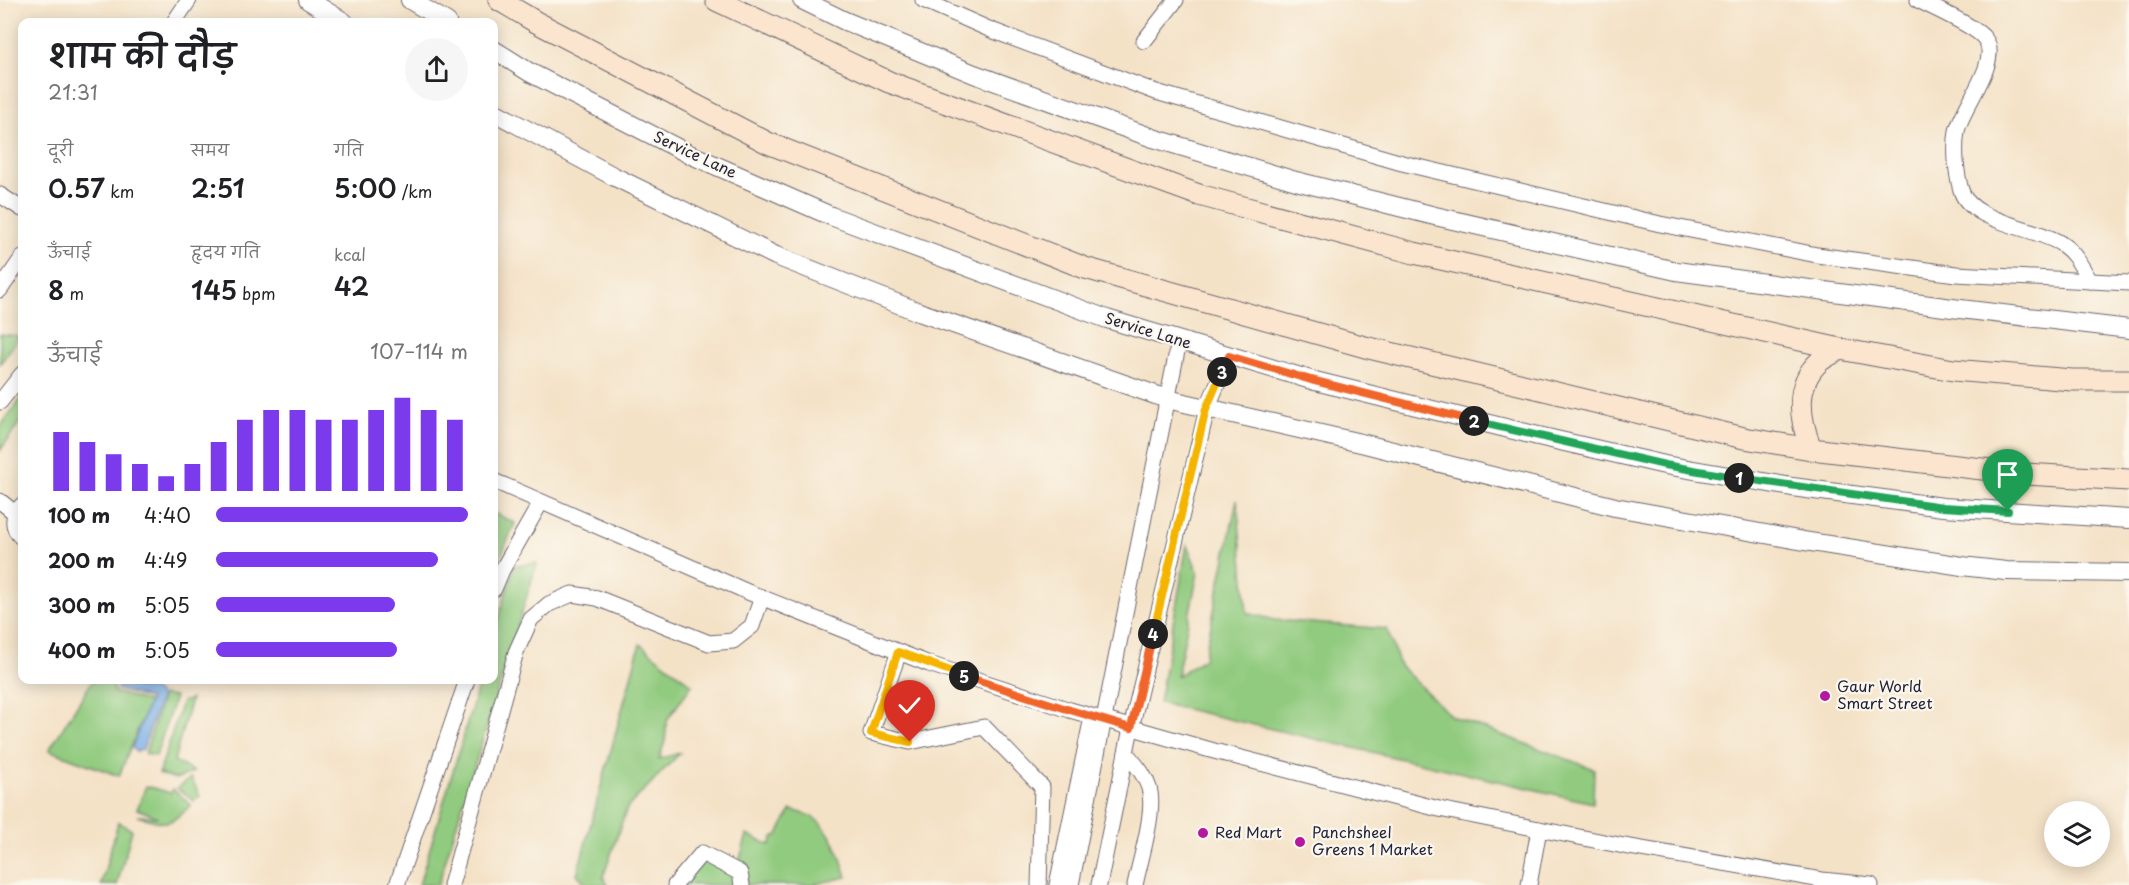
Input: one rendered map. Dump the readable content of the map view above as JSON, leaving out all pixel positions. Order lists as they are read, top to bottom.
{
  "streets": {
    "street": ["Service Lane"]
  },
  "places": ["Gaur World Smart Street", "Red Mart", "Panchsheel Greens 1 Market"],
  "page": {
    "heading": ["शाम की दौड़", "21:31"],
    "stats": [
      ["दूरी", "0.57 km"],
      ["समय", "2:51"],
      ["गति", "5:00 /km"],
      ["ऊँचाई", "8 m"],
      ["हृदय गति", "145 bpm"],
      ["kcal", "42"]
    ],
    "chart": ["ऊँचाई", "107–114 m"],
    "pins": [
      "3",
      "2",
      "1",
      "4",
      "5"
    ],
    "list": [
      {
        "name": "100 m",
        "note": "4:40"
      },
      {
        "name": "200 m",
        "note": "4:49"
      },
      {
        "name": "300 m",
        "note": "5:05"
      },
      {
        "name": "400 m",
        "note": "5:05"
      }
    ]
  }
}
